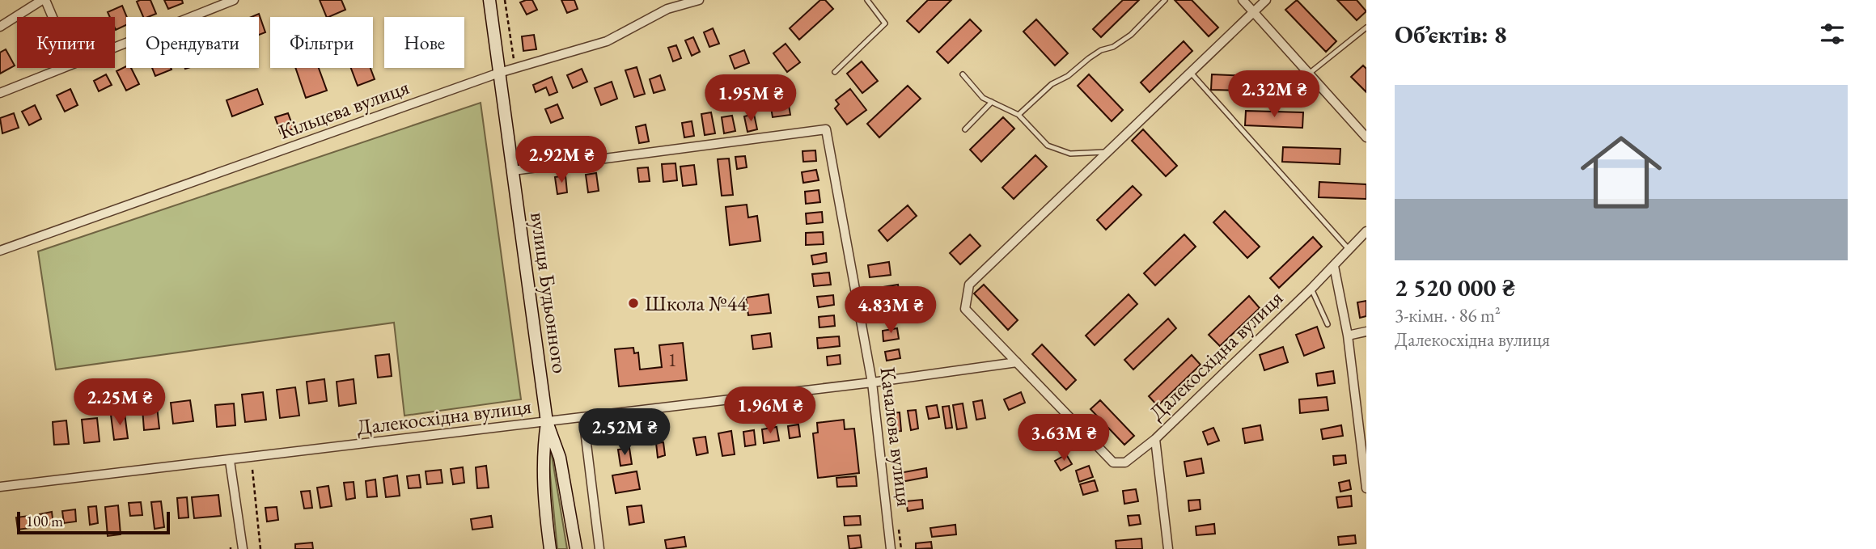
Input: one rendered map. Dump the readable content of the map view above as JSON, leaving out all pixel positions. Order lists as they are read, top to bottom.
{
  "streets": {
    "main road": ["вулиця Будьонного"],
    "street": ["Кільцева вулиця", "Далекосхідна вулиця", "Качалова вулиця"]
  },
  "crossings": [
    ["Кільцева вулиця", "вулиця Будьонного"],
    ["вулиця Будьонного", "Далекосхідна вулиця"],
    ["вулиця Будьонного", "Качалова вулиця"],
    ["Далекосхідна вулиця", "Качалова вулиця"]
  ],
  "places": ["Школа №44"],
  "house_numbers": ["1"],
  "scale_bar": "100 m",
  "page": {
    "heading": "Об’єктів: 8",
    "chip": [
      "Купити",
      "Орендувати",
      "Фільтри",
      "Нове"
    ],
    "list": [
      {
        "name": "2 520 000 ₴",
        "note": "3-кімн. · 86 m² · Далекосхідна вулиця"
      }
    ],
    "price": [
      "2.32M ₴",
      "1.95M ₴",
      "2.92M ₴",
      "4.83M ₴",
      "2.25M ₴",
      "1.96M ₴",
      "2.52M ₴",
      "3.63M ₴"
    ],
    "scale": "100 m"
  }
}
